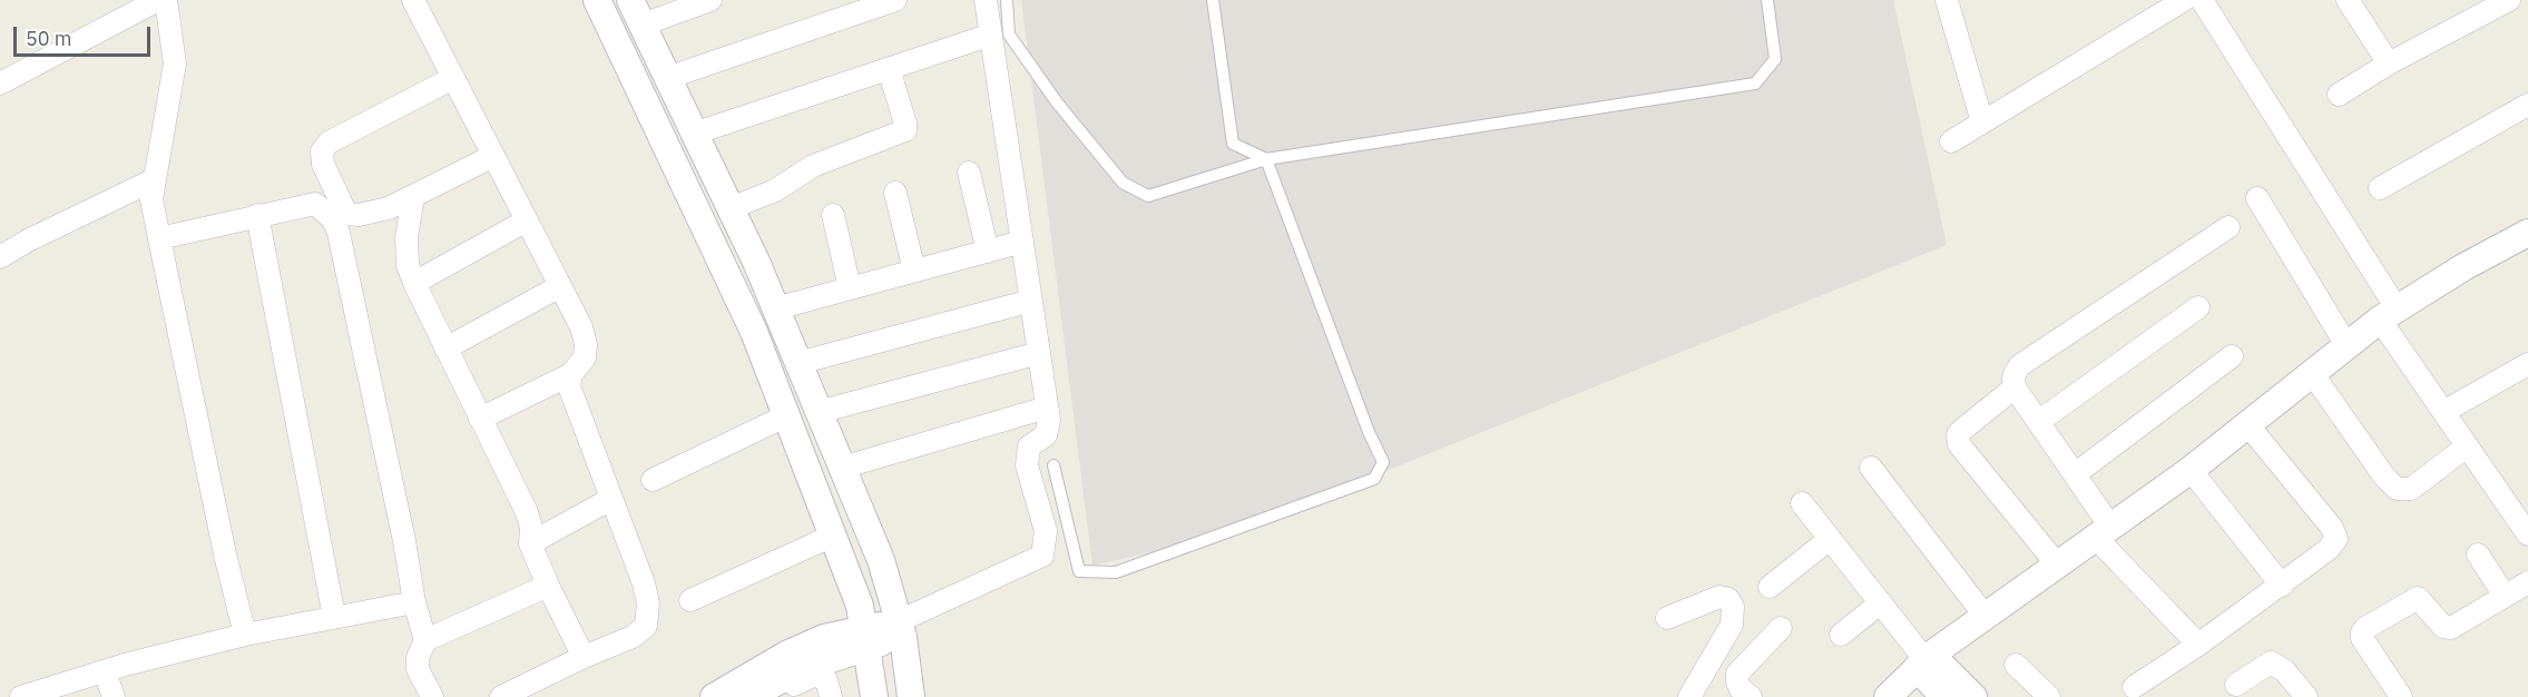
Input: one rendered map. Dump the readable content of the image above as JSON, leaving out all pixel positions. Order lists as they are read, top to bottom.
{
  "scale_bar": "50 m"
}
